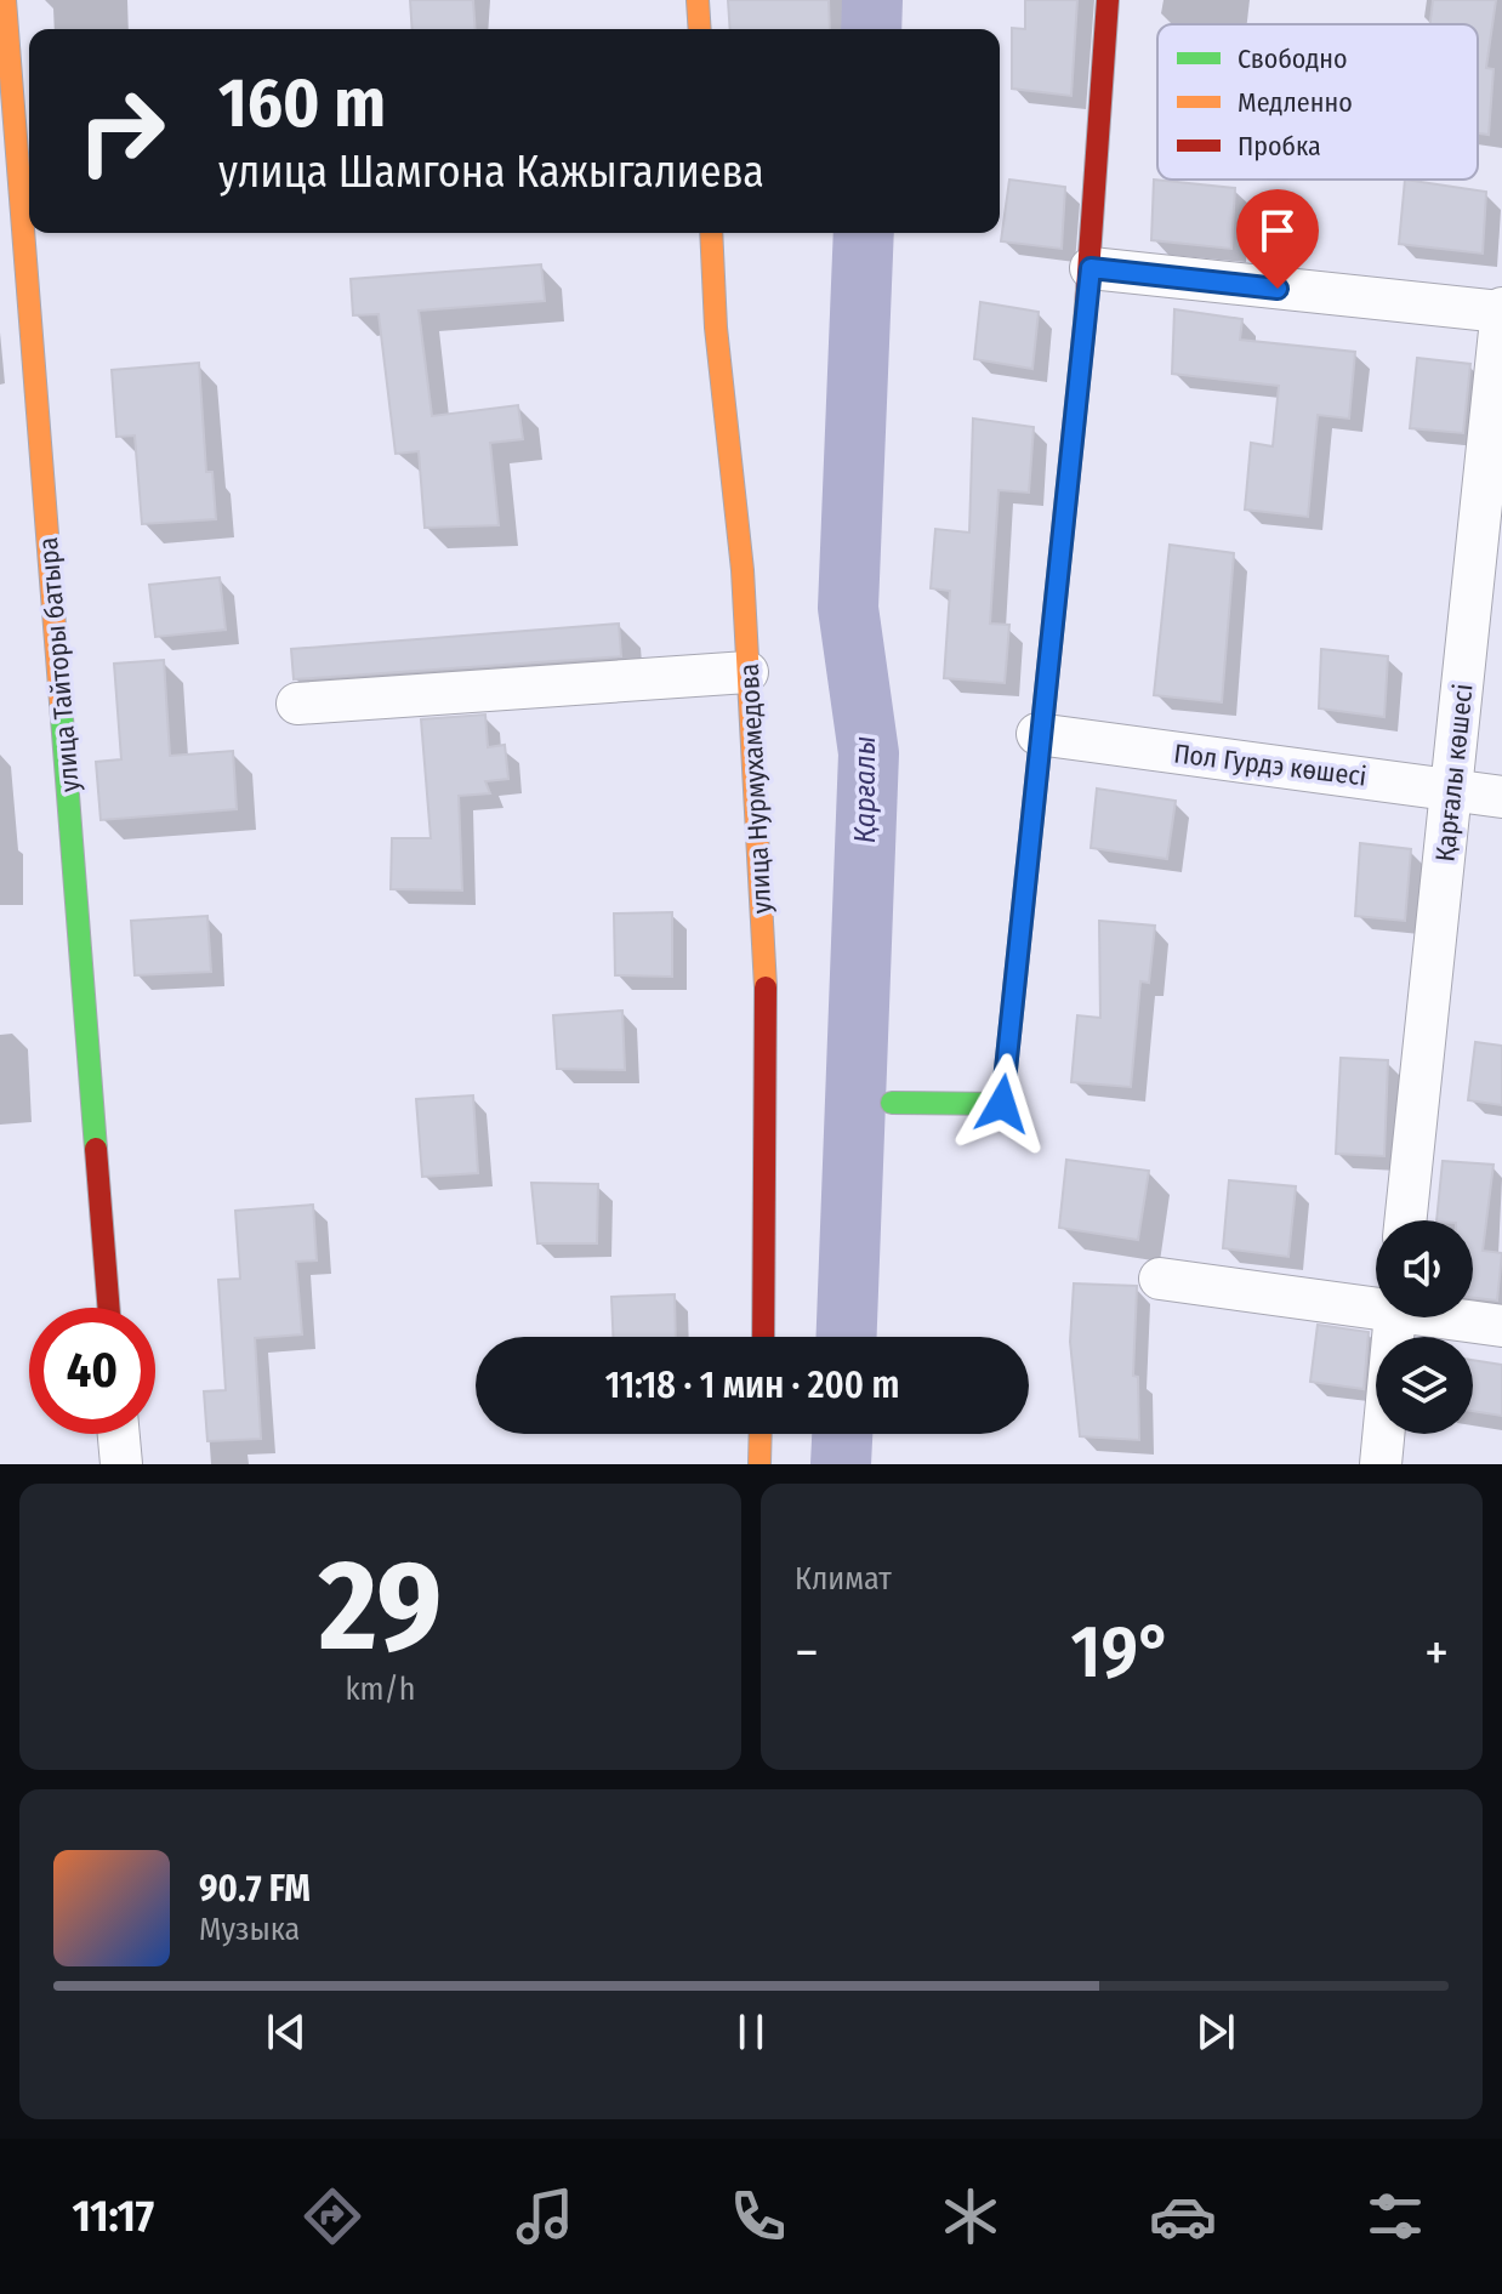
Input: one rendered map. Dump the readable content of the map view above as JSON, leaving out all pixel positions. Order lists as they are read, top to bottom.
{
  "streets": {
    "street": [
      "улица Тайторы батыра",
      "Пол Гурдэ көшесі",
      "Қарғалы көшесі",
      "улица Нурмухамедова"
    ]
  },
  "crossings": [
    ["Пол Гурдэ көшесі", "Қарғалы көшесі"]
  ],
  "water": ["Қарғалы"],
  "legend": ["Свободно", "Медленно", "Пробка"],
  "page": {
    "turn": ["160 m", "улица Шамгона Кажыгалиева"],
    "limit": "40",
    "trip": "11:18 · 1 мин · 200 m",
    "tile": [
      ["29", "km/h"],
      "Климат"
    ],
    "heat": ["−", "19°", "+"],
    "song": ["90.7 FM", "Музыка"],
    "tabs": "11:17"
  }
}
